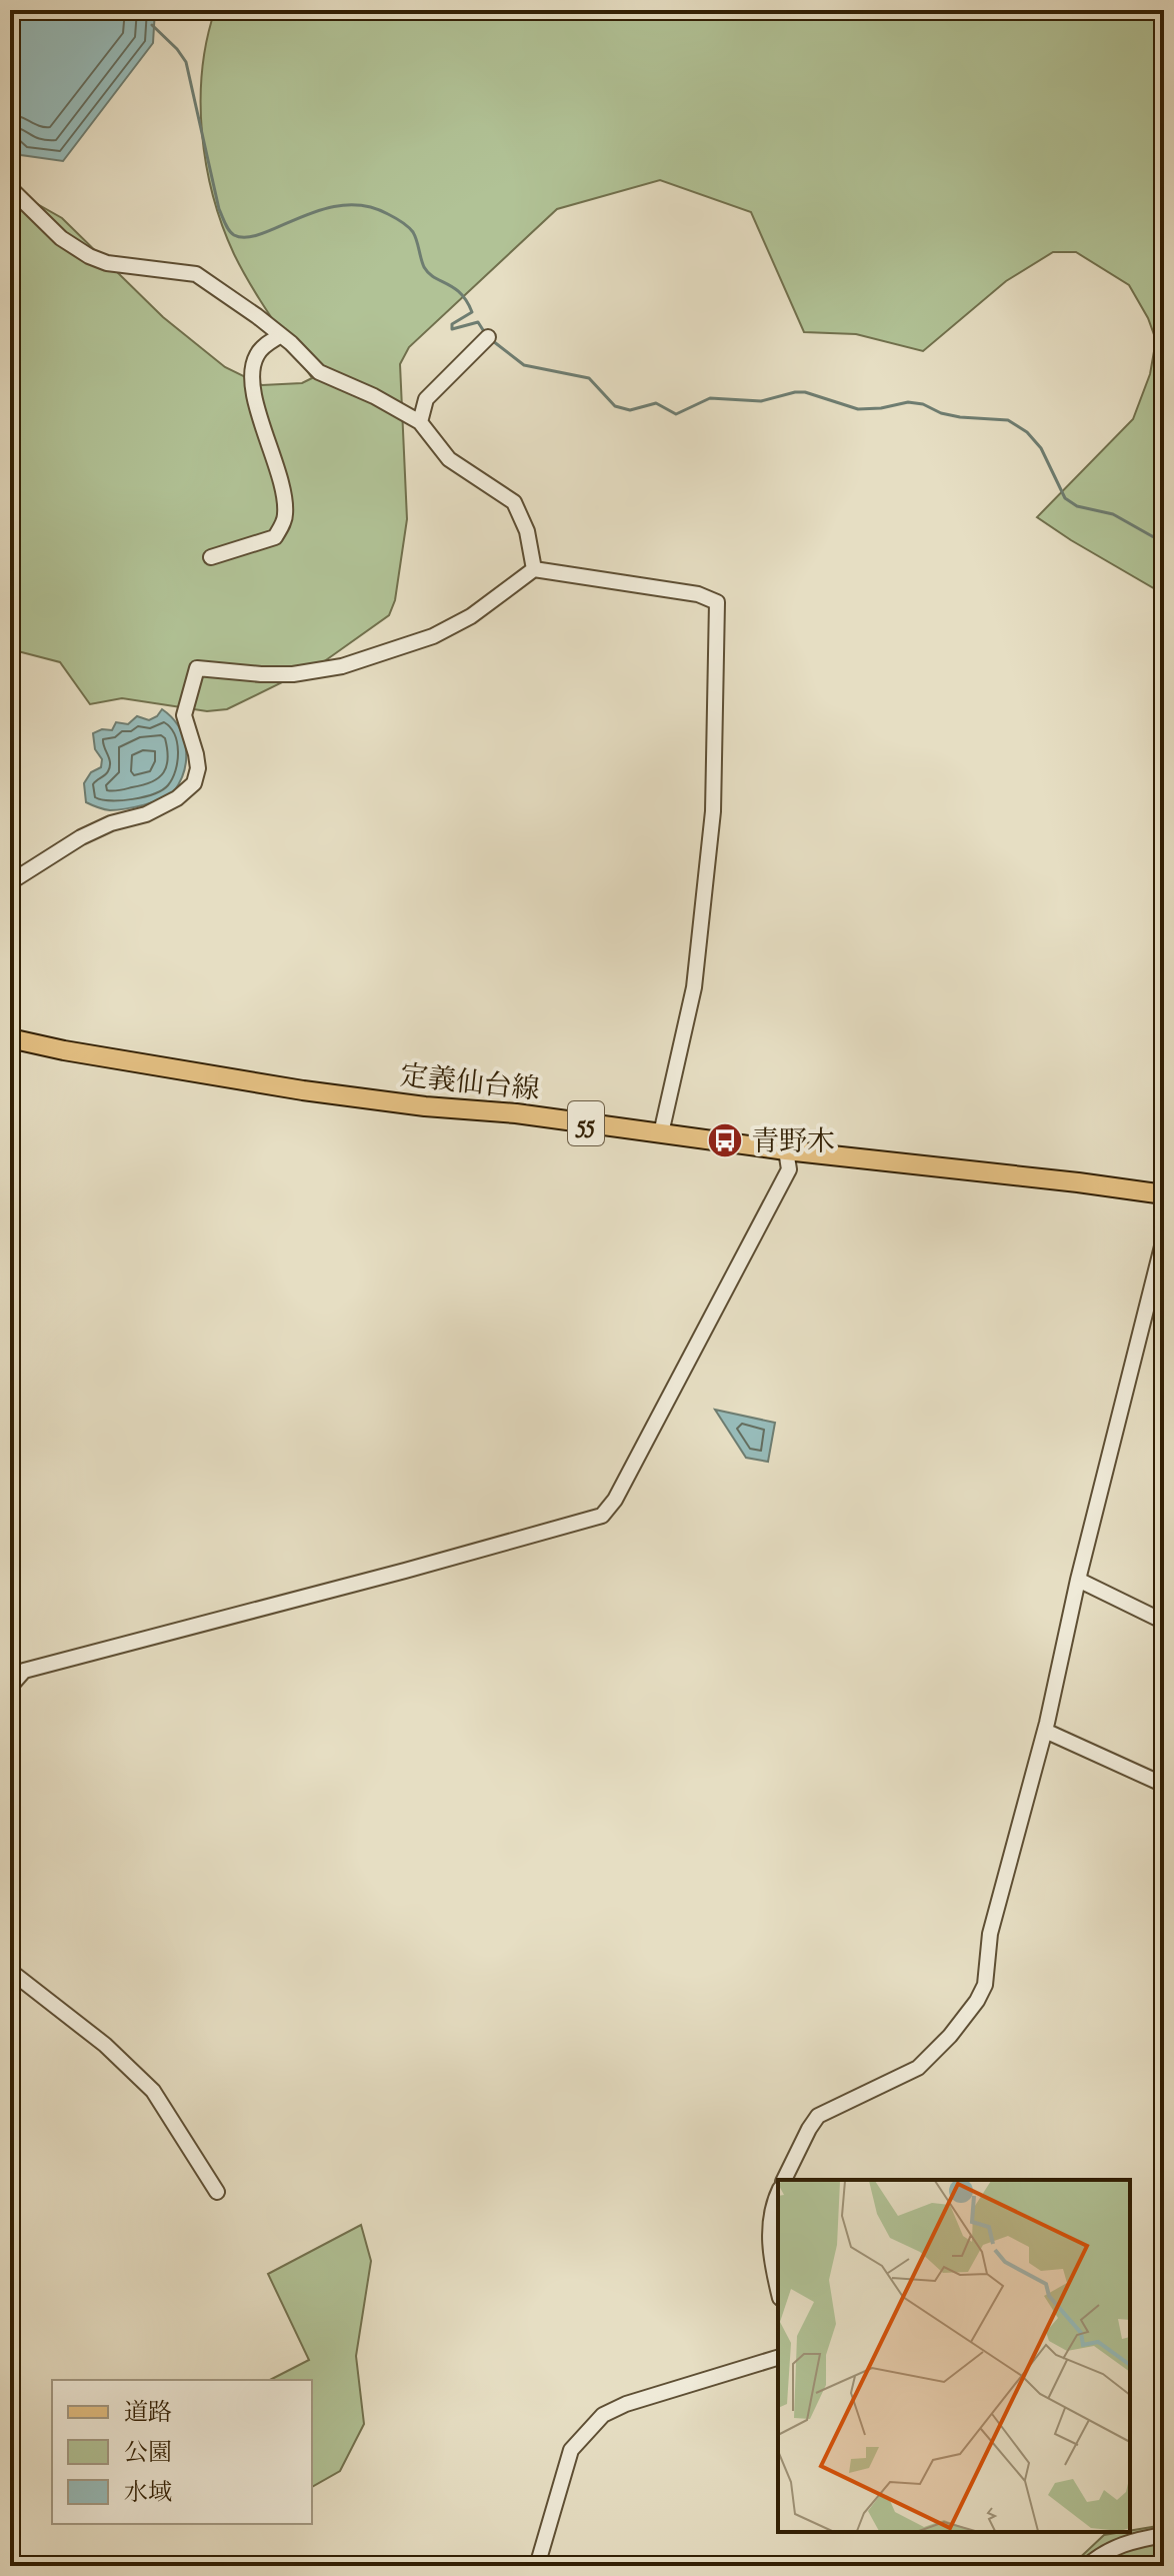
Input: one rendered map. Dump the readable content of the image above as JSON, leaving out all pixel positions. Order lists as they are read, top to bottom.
{
  "streets": {
    "main road": ["定義仙台線", "55"]
  },
  "places": {
    "bus stop": ["青野木"]
  },
  "legend": ["道路", "公園", "水域"]
}
